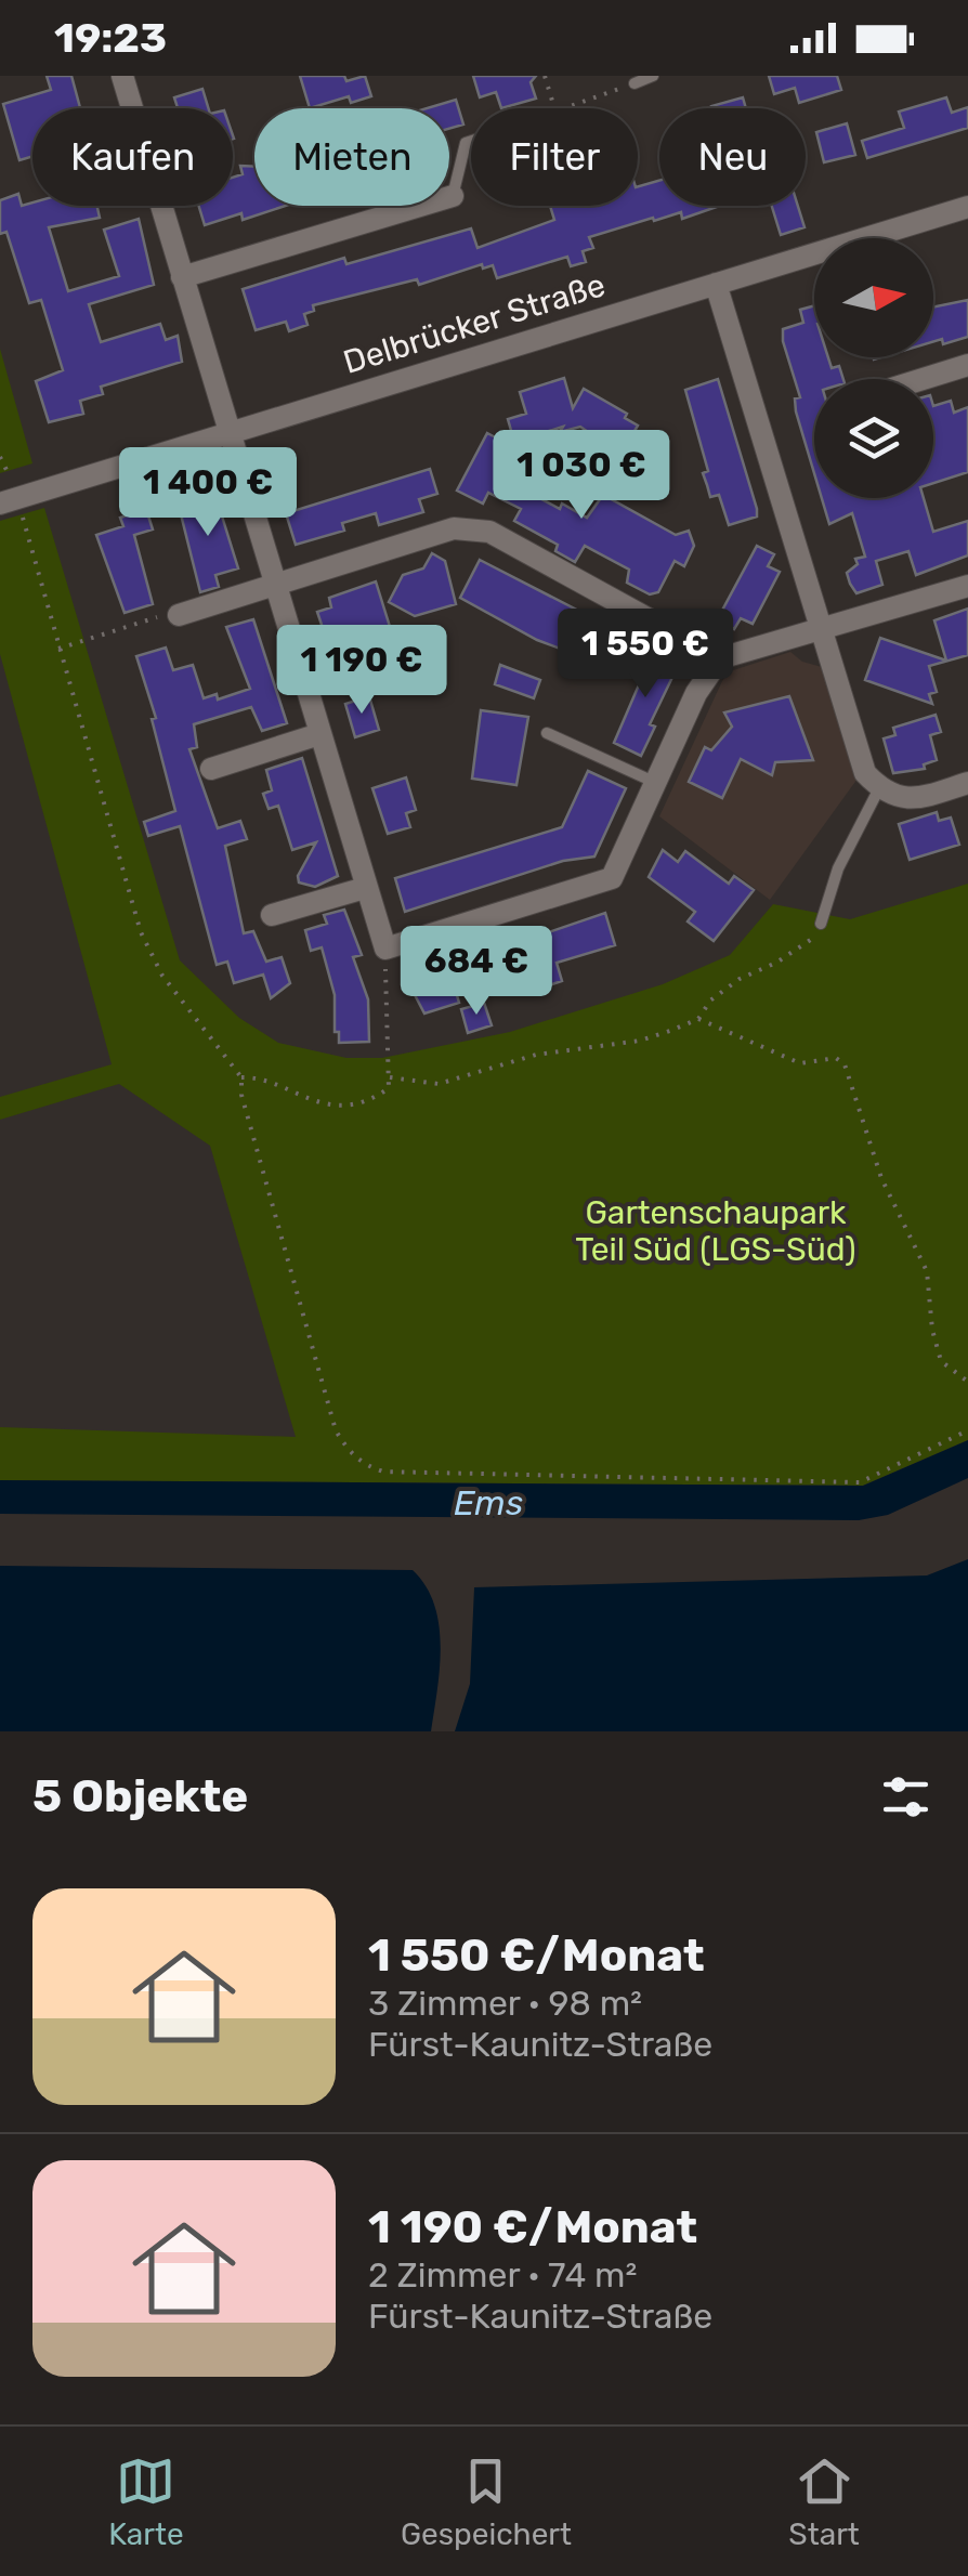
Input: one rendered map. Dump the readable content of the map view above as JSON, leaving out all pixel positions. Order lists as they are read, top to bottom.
{
  "streets": {
    "street": ["Delbrücker Straße"]
  },
  "water": ["Ems"],
  "parks": ["Gartenschaupark Teil Süd (LGS-Süd)"],
  "north": "right",
  "page": {
    "status": "19:23",
    "chip": [
      "Kaufen",
      "Mieten",
      "Filter",
      "Neu"
    ],
    "price": [
      "1 030 €",
      "1 400 €",
      "1 550 €",
      "1 190 €",
      "684 €"
    ],
    "heading": "5 Objekte",
    "list": [
      {
        "name": "1 550 €/Monat",
        "note": "3 Zimmer · 98 m² · Fürst-Kaunitz-Straße"
      },
      {
        "name": "1 190 €/Monat",
        "note": "2 Zimmer · 74 m² · Fürst-Kaunitz-Straße"
      }
    ],
    "tabs": ["Karte", "Gespeichert", "Start"]
  }
}
